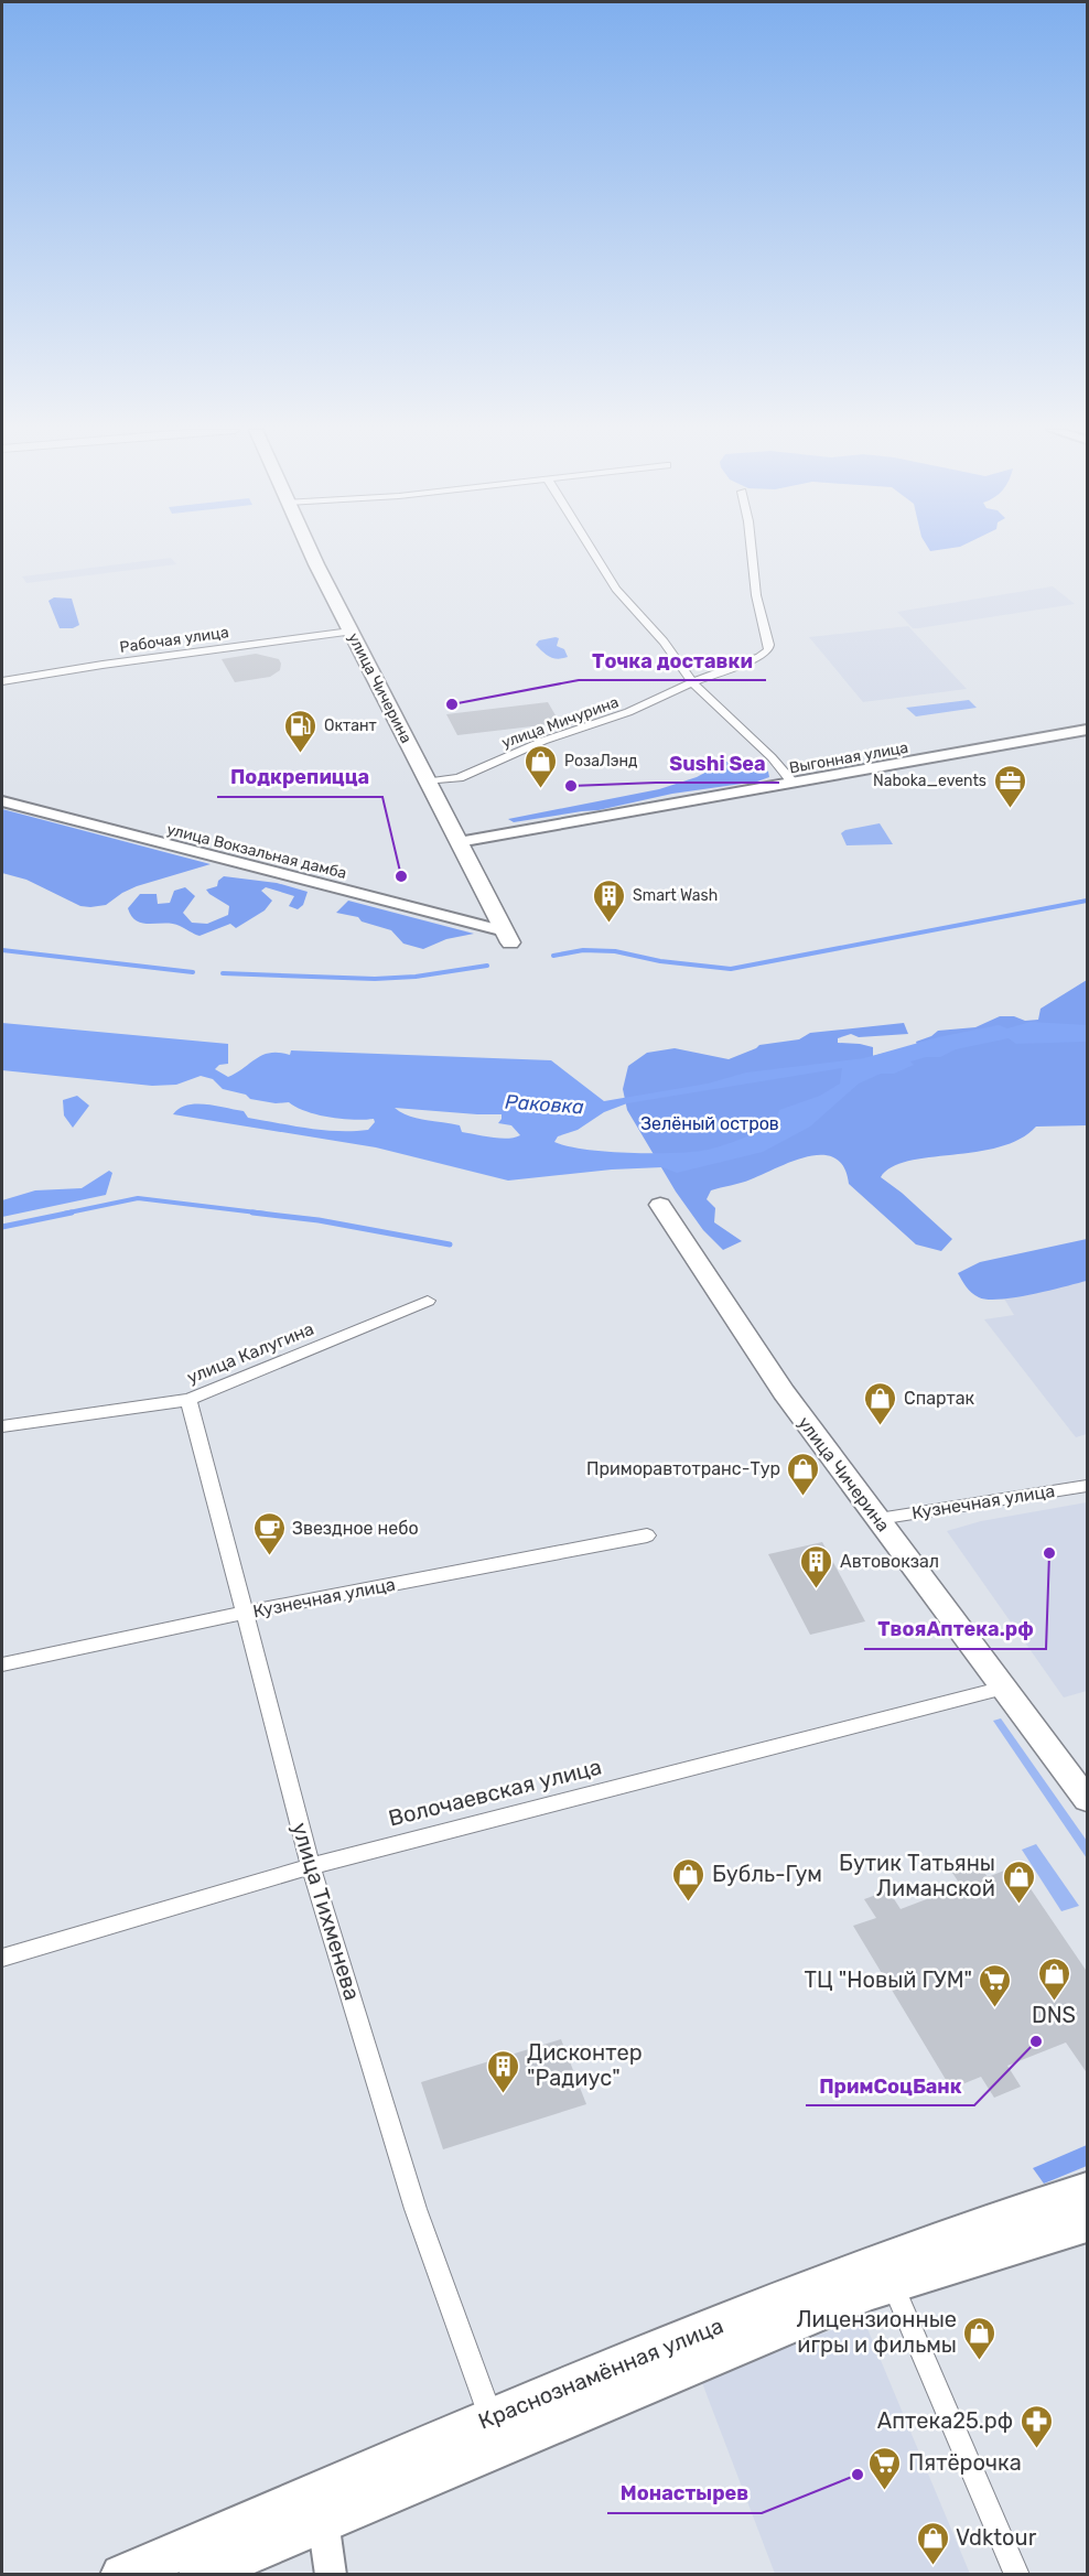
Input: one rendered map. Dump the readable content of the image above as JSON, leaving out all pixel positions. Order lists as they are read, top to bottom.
{
  "streets": {
    "highway": ["Краснознамённая улица"],
    "main road": ["улица Чичерина"],
    "street": [
      "Рабочая улица",
      "улица Мичурина",
      "Выгонная улица",
      "улица Вокзальная дамба",
      "улица Калугина",
      "Кузнечная улица",
      "Волочаевская улица",
      "улица Тихменева"
    ]
  },
  "crossings": [
    ["Рабочая улица", "улица Чичерина"],
    ["улица Чичерина", "улица Мичурина"],
    ["улица Чичерина", "Выгонная улица"],
    ["улица Чичерина", "улица Вокзальная дамба"],
    ["улица Чичерина", "Кузнечная улица"],
    ["улица Чичерина", "Волочаевская улица"],
    ["улица Калугина", "улица Тихменева"],
    ["Кузнечная улица", "улица Тихменева"],
    ["Волочаевская улица", "улица Тихменева"],
    ["улица Тихменева", "Краснознамённая улица"]
  ],
  "water": ["Раковка"],
  "parks": ["Зелёный остров"],
  "places": {
    "other": [
      "Точка доставки",
      "Sushi Sea",
      "Подкрепицца",
      "ТвояАптека.рф",
      "ПримСоцБанк",
      "Монастырев"
    ],
    "fuel station": ["Октант"],
    "shop": [
      "РозаЛэнд",
      "Спартак",
      "Приморавтотранс-Тур",
      "Бубль-Гум",
      "Бутик Татьяны Лиманской",
      "DNS",
      "Лицензионные игры и фильмы",
      "Vdktour"
    ],
    "office": ["Naboka_events"],
    "building": ["Smart Wash", "Автовокзал", "Дисконтер \"Радиус\""],
    "cafe": ["Звездное небо"],
    "supermarket": ["ТЦ \"Новый ГУМ\"", "Пятёрочка"],
    "pharmacy": ["Аптека25.рф"]
  }
}
